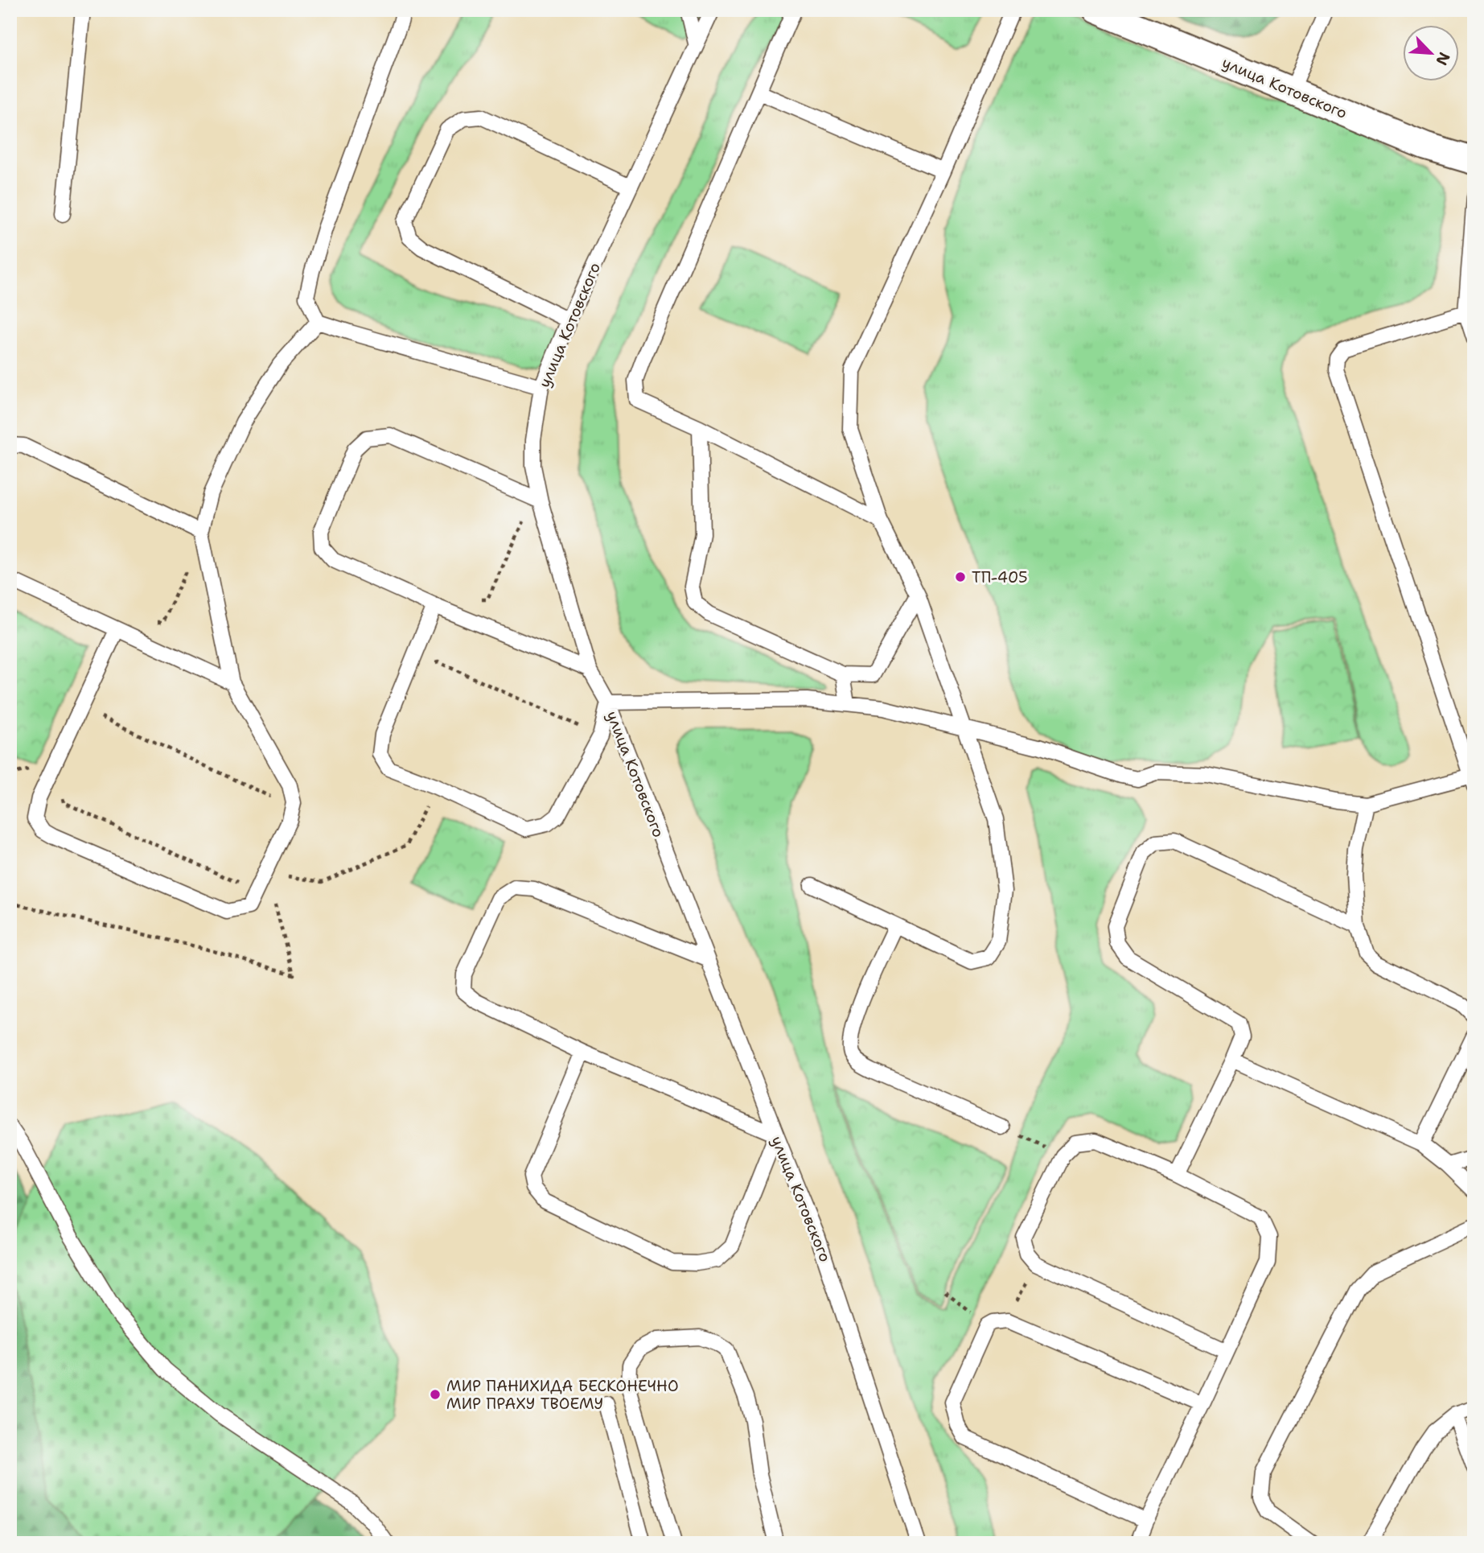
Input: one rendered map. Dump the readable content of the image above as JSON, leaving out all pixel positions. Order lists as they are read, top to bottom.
{
  "streets": {
    "street": ["улица Котовского"]
  },
  "places": ["ТП-405", "МИР ПАНИХИДА БЕСКОНЕЧНО МИР ПРАХУ ТВОЕМУ"],
  "north": "bottom right"
}
